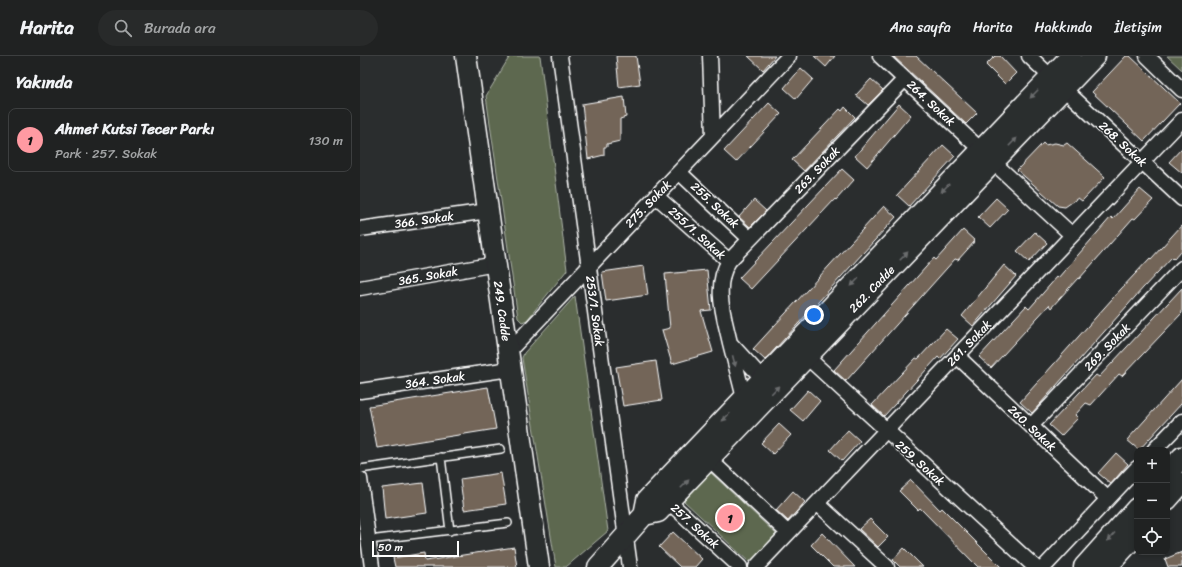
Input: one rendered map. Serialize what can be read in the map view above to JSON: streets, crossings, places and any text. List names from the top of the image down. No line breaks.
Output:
{"streets":{"street":["264. Sokak","268. Sokak","263. Sokak","275. Sokak","255. Sokak","366. Sokak","255/1. Sokak","365. Sokak","262. Cadde","249. Cadde","253/1. Sokak","261. Sokak","269. Sokak","364. Sokak","260. Sokak","259. Sokak","257. Sokak"]},"crossings":[["264. Sokak","263. Sokak"],["264. Sokak","262. Cadde"],["264. Sokak","261. Sokak"],["268. Sokak","262. Cadde"],["268. Sokak","261. Sokak"],["263. Sokak","255. Sokak"],["263. Sokak","255/1. Sokak"],["275. Sokak","255. Sokak"],["275. Sokak","255/1. Sokak"],["275. Sokak","249. Cadde"],["275. Sokak","253/1. Sokak"],["275. Sokak","364. Sokak"],["366. Sokak","249. Cadde"],["255/1. Sokak","262. Cadde"],["365. Sokak","249. Cadde"],["262. Cadde","253/1. Sokak"],["262. Cadde","259. Sokak"],["262. Cadde","257. Sokak"],["249. Cadde","364. Sokak"],["261. Sokak","260. Sokak"],["261. Sokak","259. Sokak"],["269. Sokak","260. Sokak"]],"scale_bar":"50 m","page":{"header":"Harita","search":"Burada ara","nav":["Ana sayfa","Harita","Hakkında","İletişim"],"heading":"Yakında","list":[{"mark":"1","name":"Ahmet Kutsi Tecer Parkı","note":"Park · 257. Sokak","value":"130 m"}],"map_buttons":["+","−"],"pins":"1","scale":"50 m"}}
